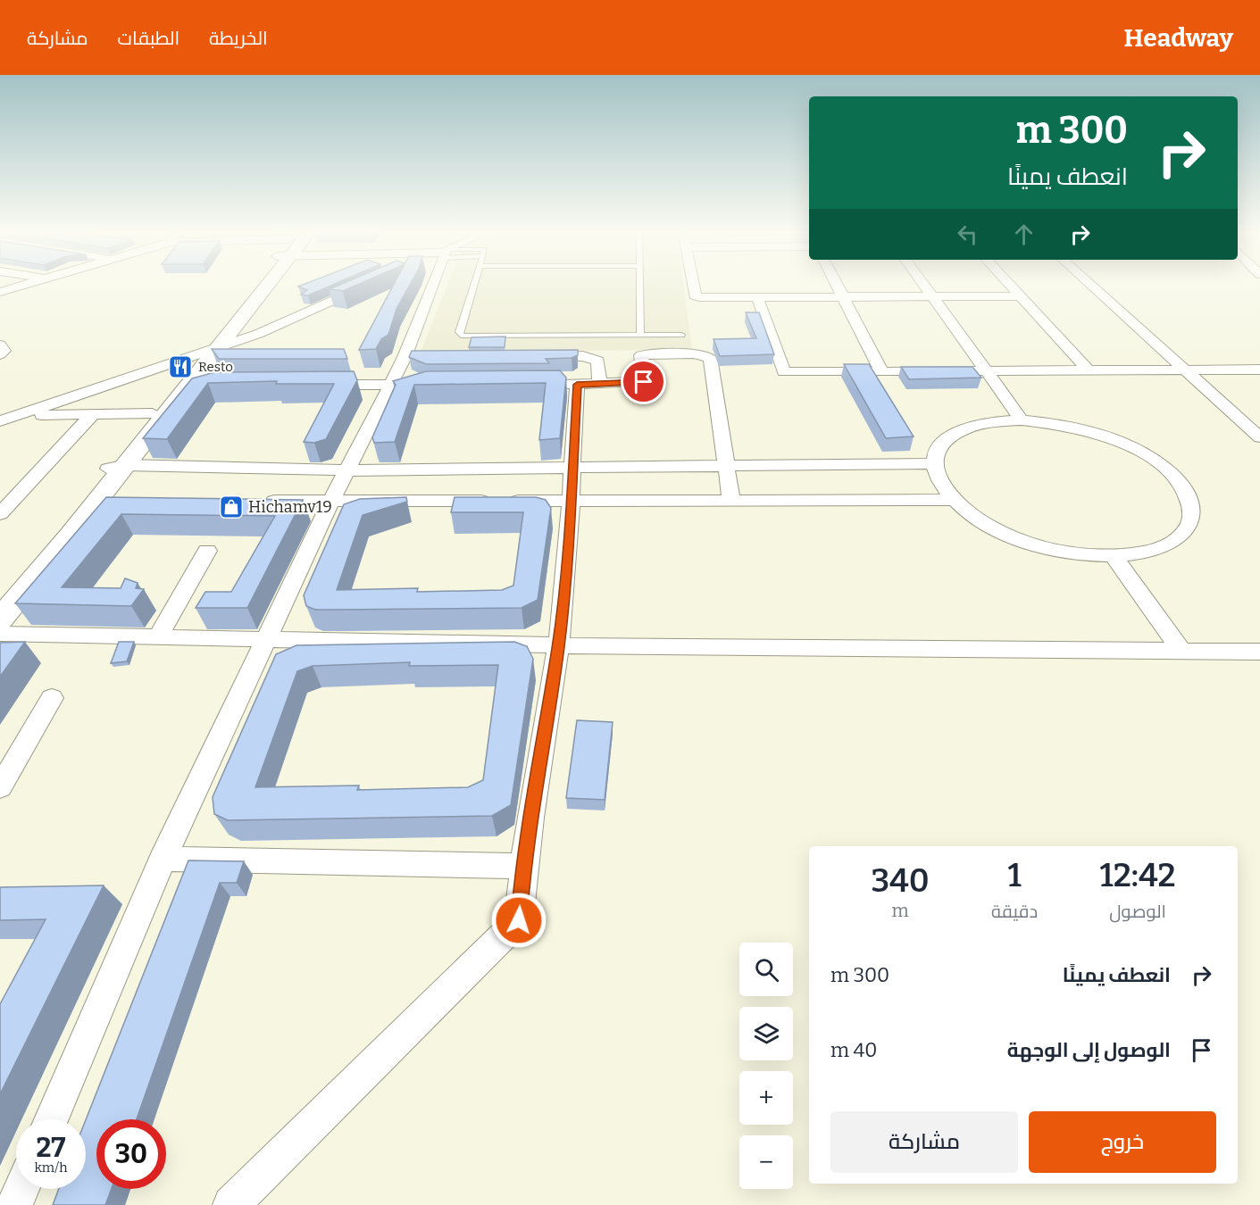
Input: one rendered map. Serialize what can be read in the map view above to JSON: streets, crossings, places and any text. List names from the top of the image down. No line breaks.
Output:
{"places":{"restaurant":["Resto"],"shop":["Hichamv19"]},"page":{"header":"Headway","nav":["الخريطة","الطبقات","مشاركة"],"turn":["300 m","انعطف يمينًا"],"eta":["12:42","الوصول","1","دقيقة","340","m"],"list":[{"name":"انعطف يمينًا","value":"300 m"},{"name":"الوصول إلى الوجهة","value":"40 m"}],"map_buttons":["+","−"],"buttons":["خروج","مشاركة"],"speed":"27 km/h","limit":"30"}}
